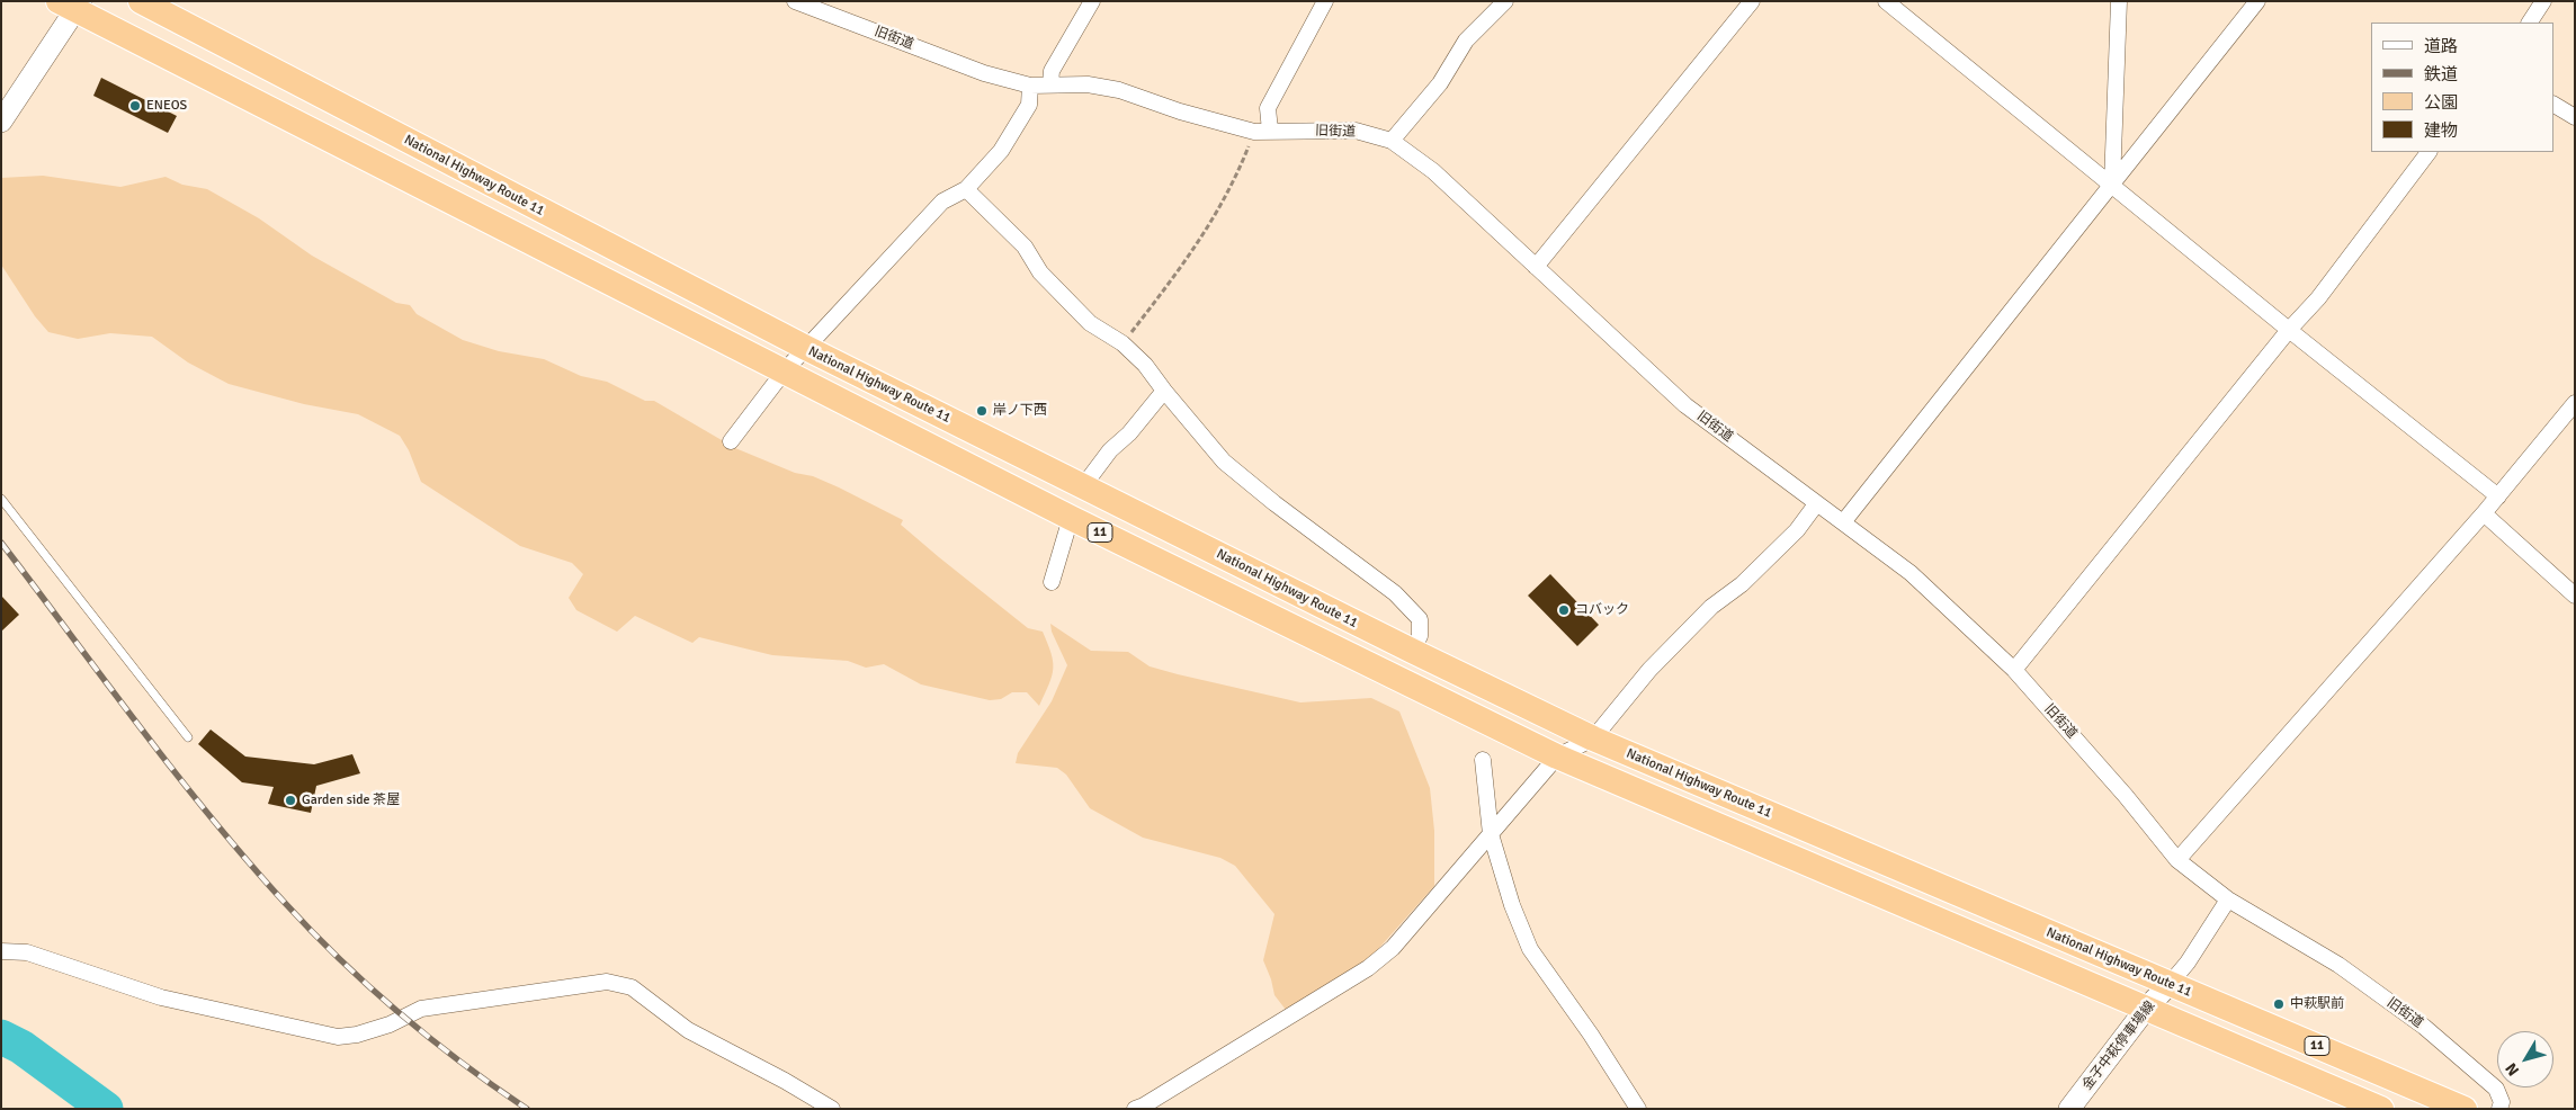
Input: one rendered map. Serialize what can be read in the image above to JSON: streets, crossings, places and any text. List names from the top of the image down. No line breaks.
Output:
{"streets":{"highway":["National Highway Route 11","11"],"main road":["金子中萩停車場線"],"street":["旧街道"]},"crossings":[["National Highway Route 11","金子中萩停車場線"]],"places":["ENEOS","岸ノ下西","コバック","Garden side 茶屋","中萩駅前"],"legend":["道路","鉄道","公園","建物"],"north":"bottom left"}
